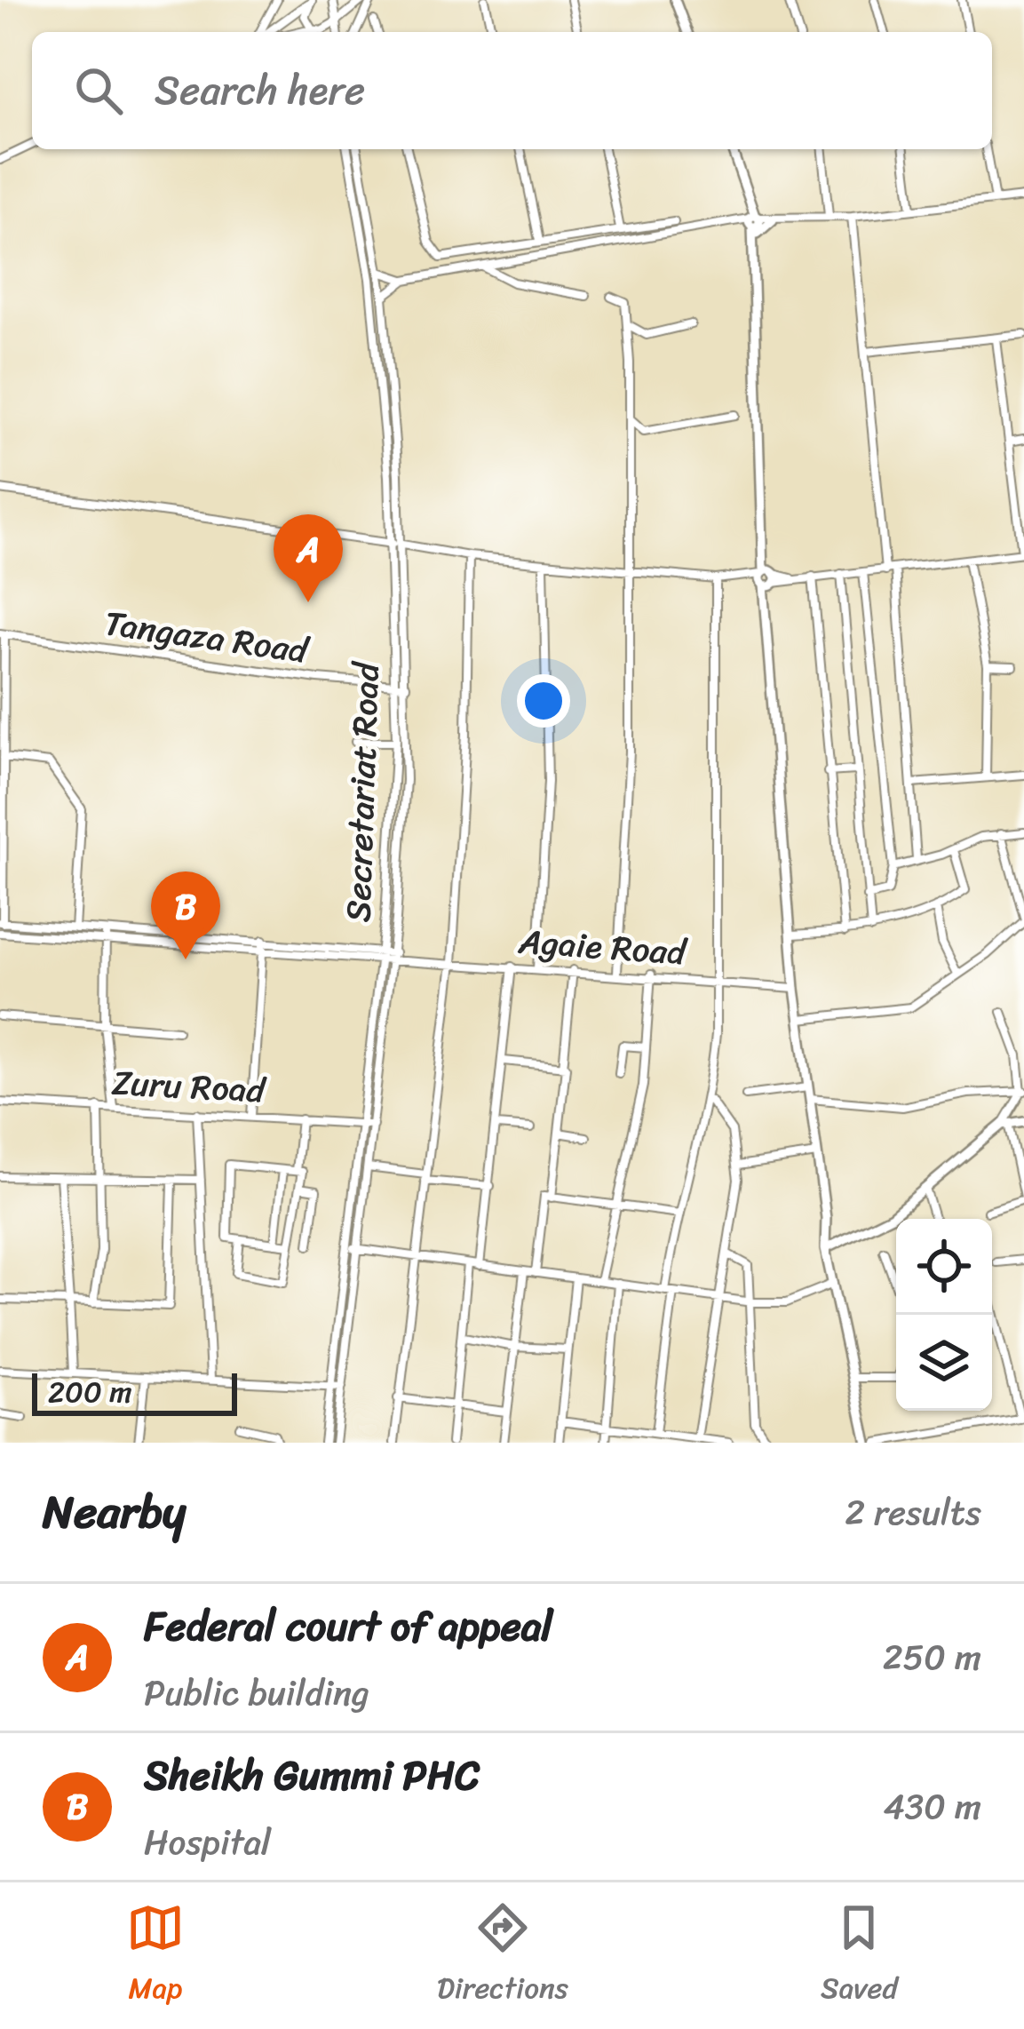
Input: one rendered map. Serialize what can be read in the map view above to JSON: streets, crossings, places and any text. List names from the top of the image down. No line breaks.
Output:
{"streets":{"street":["Tangaza Road","Secretariat Road","Agaie Road","Zuru Road"]},"crossings":[["Tangaza Road","Secretariat Road"],["Secretariat Road","Zuru Road"]],"scale_bar":"200 m","page":{"search":"Search here","pins":["A","B"],"scale":"200 m","heading":["Nearby","2 results"],"list":[{"mark":"A","name":"Federal court of appeal","note":"Public building","value":"250 m"},{"mark":"B","name":"Sheikh Gummi PHC","note":"Hospital","value":"430 m"}],"nav":["Map","Directions","Saved"]}}
